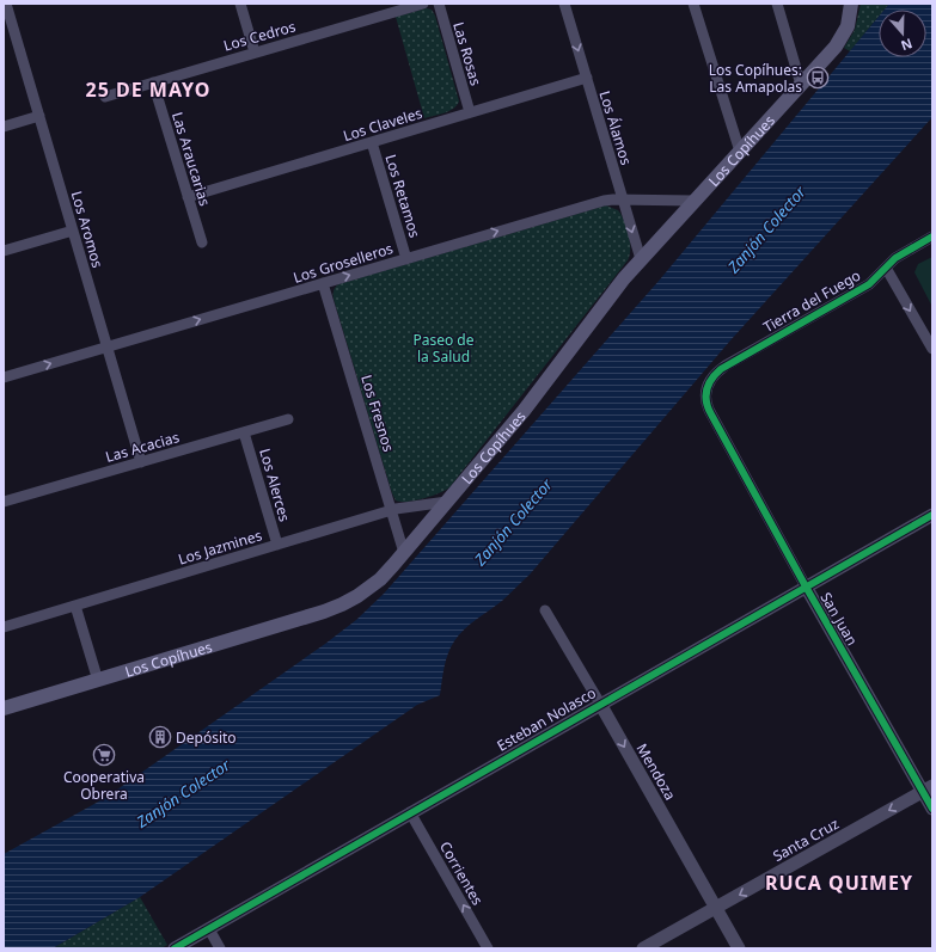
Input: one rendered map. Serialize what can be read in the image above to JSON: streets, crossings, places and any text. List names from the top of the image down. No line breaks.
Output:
{"streets":{"main road":["Los Copíhues"],"street":["Los Cedros","Las Rosas","Los Claveles","Los Álamos","Las Araucarias","Los Retamos","Los Aromos","Los Groselleros","Tierra del Fuego","Los Fresnos","Las Acacias","Los Alerces","Los Jazmines","San Juan","Esteban Nolasco","Mendoza","Santa Cruz","Corrientes"]},"crossings":[["Los Cedros","Las Araucarias"],["Las Rosas","Los Claveles"],["Los Claveles","Los Álamos"],["Los Claveles","Las Araucarias"],["Los Claveles","Los Retamos"],["Los Álamos","Los Copíhues"],["Los Álamos","Los Groselleros"],["Los Copíhues","Los Groselleros"],["Los Copíhues","Los Fresnos"],["Los Copíhues","Los Jazmines"],["Los Retamos","Los Groselleros"],["Los Aromos","Los Groselleros"],["Los Aromos","Las Acacias"],["Los Groselleros","Los Fresnos"],["Tierra del Fuego","San Juan"],["Los Fresnos","Los Jazmines"],["Las Acacias","Los Alerces"],["Los Alerces","Los Jazmines"],["San Juan","Esteban Nolasco"],["San Juan","Santa Cruz"],["Esteban Nolasco","Mendoza"],["Esteban Nolasco","Corrientes"],["Mendoza","Santa Cruz"]],"one_way":["Los Álamos","Los Groselleros","Mendoza","Santa Cruz","Corrientes"],"districts":["25 DE MAYO","RUCA QUIMEY"],"water":["Zanjón Colector"],"parks":["Paseo de la Salud"],"places":{"bus stop":["Los Copíhues: Las Amapolas"],"building":["Depósito"],"supermarket":["Cooperativa Obrera"]},"north":"bottom"}
